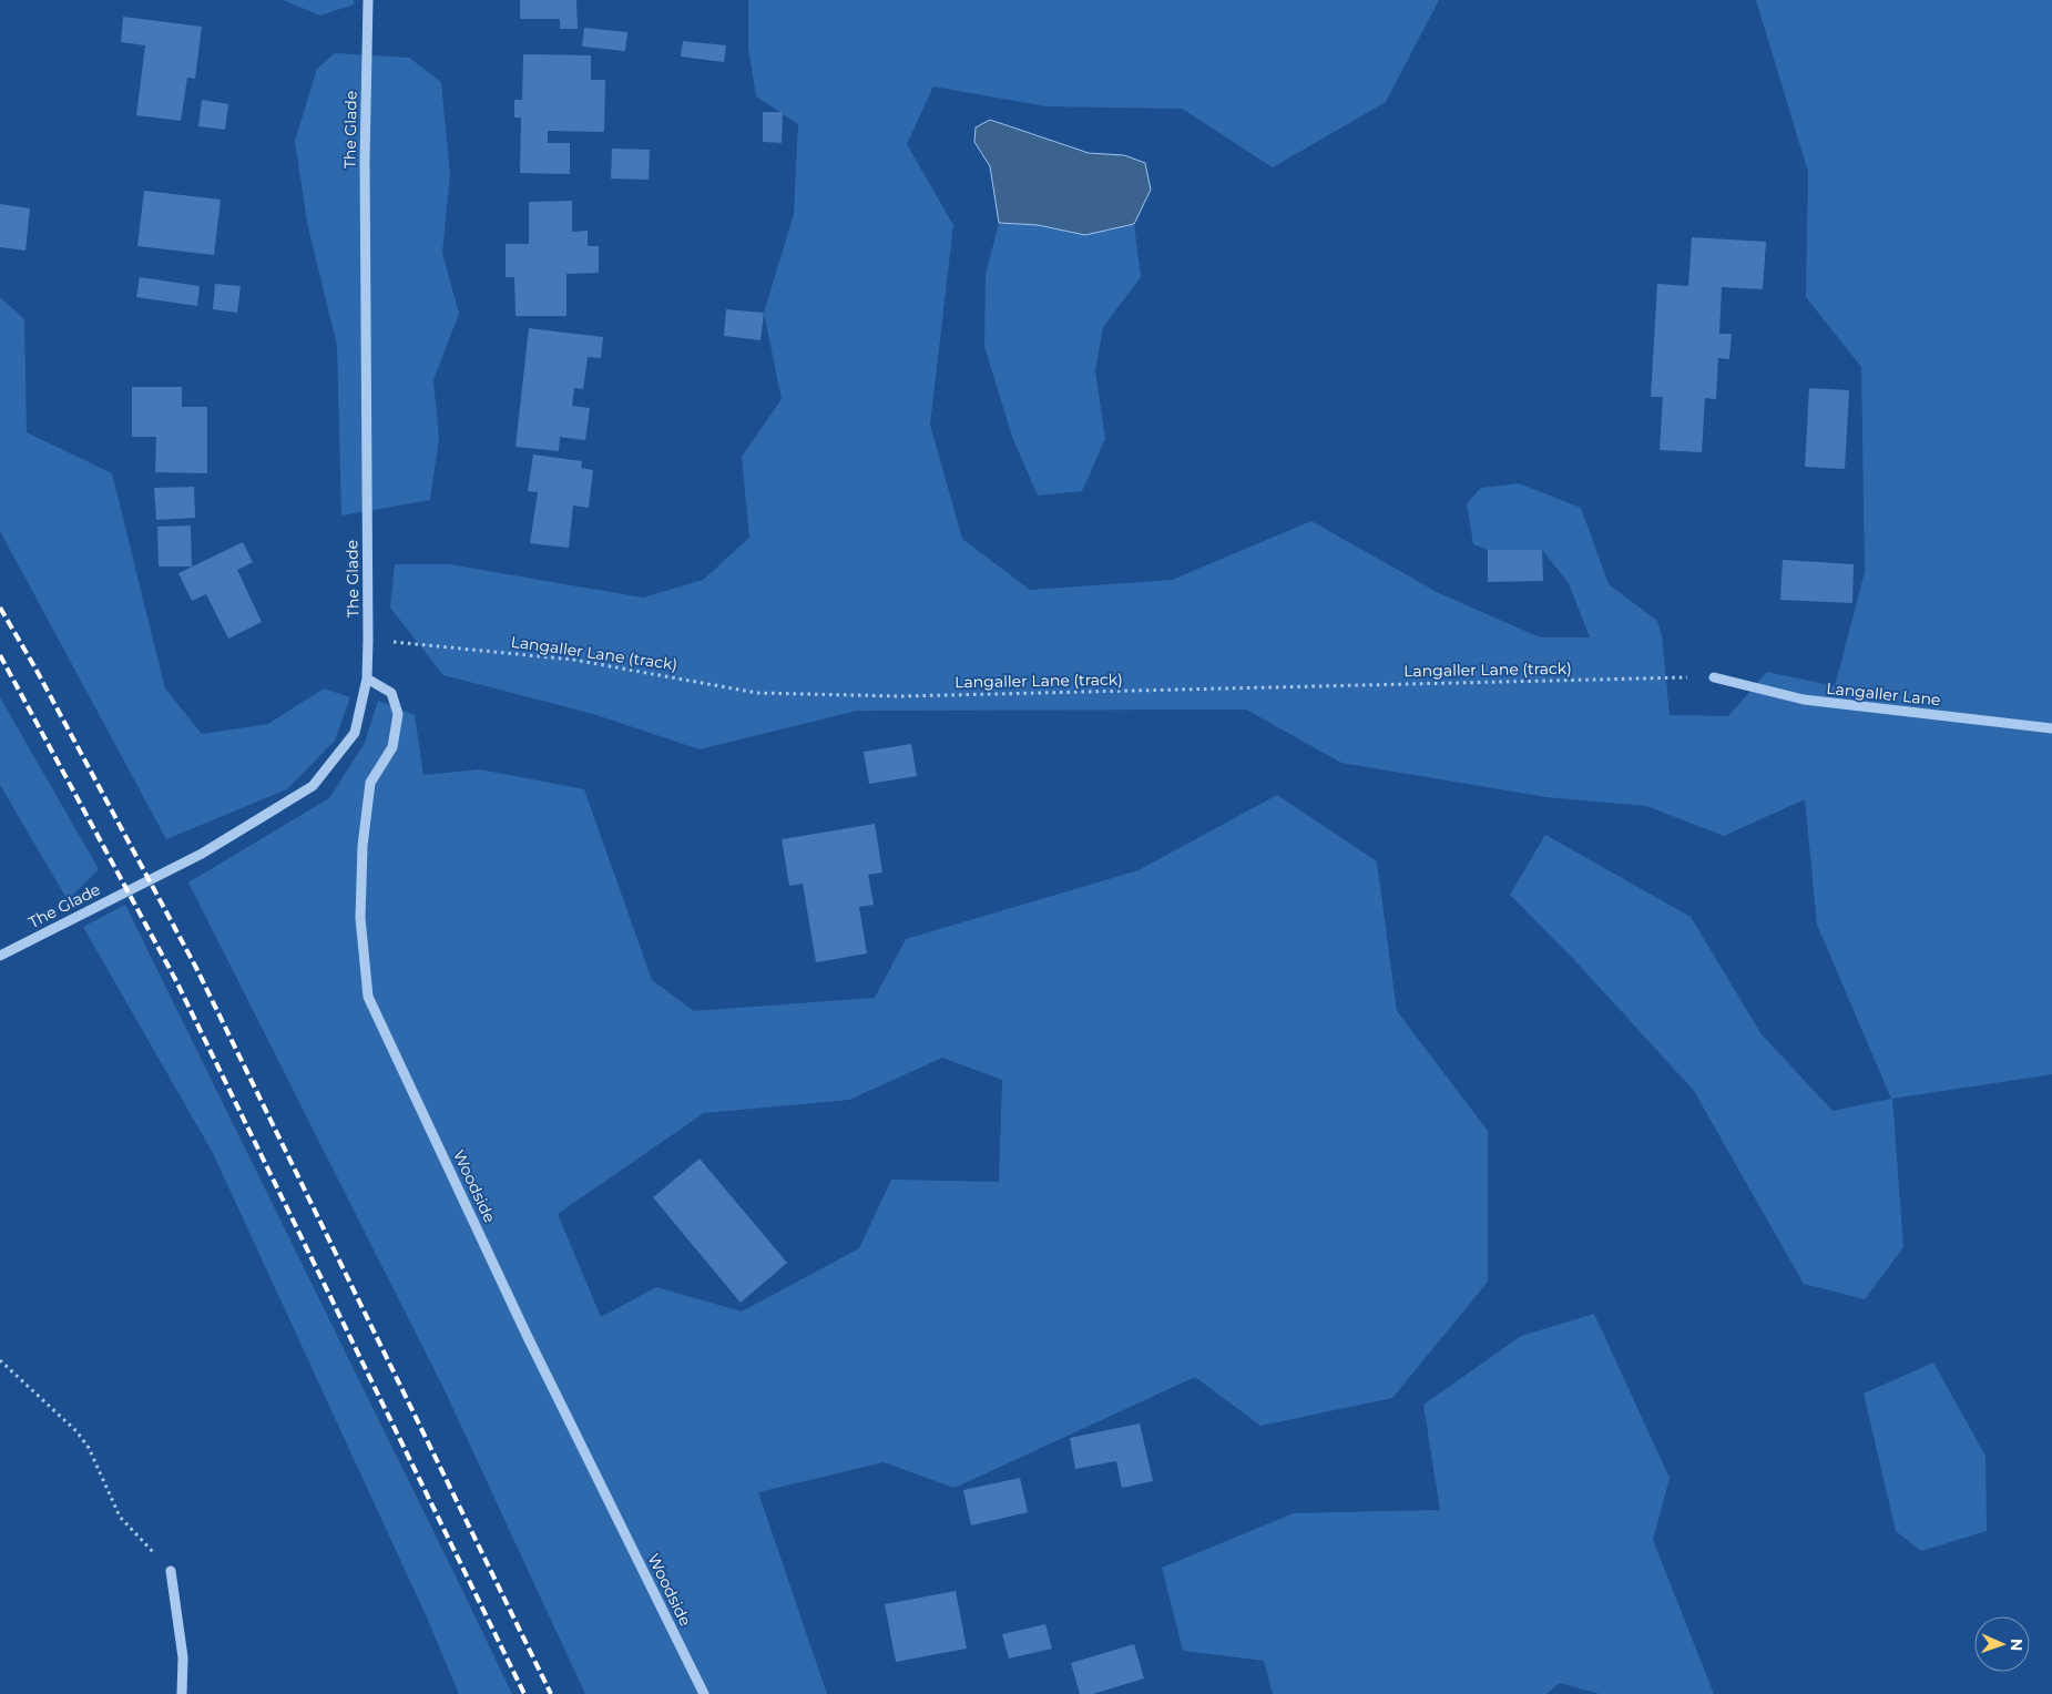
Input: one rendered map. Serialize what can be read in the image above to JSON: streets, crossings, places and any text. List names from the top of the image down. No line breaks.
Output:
{"streets":{"street":["The Glade","Langaller Lane","Woodside"],"path":["Langaller Lane (track)"]},"crossings":[["The Glade","Langaller Lane (track)"],["The Glade","Woodside"],["Langaller Lane (track)","Langaller Lane"]],"north":"right"}
